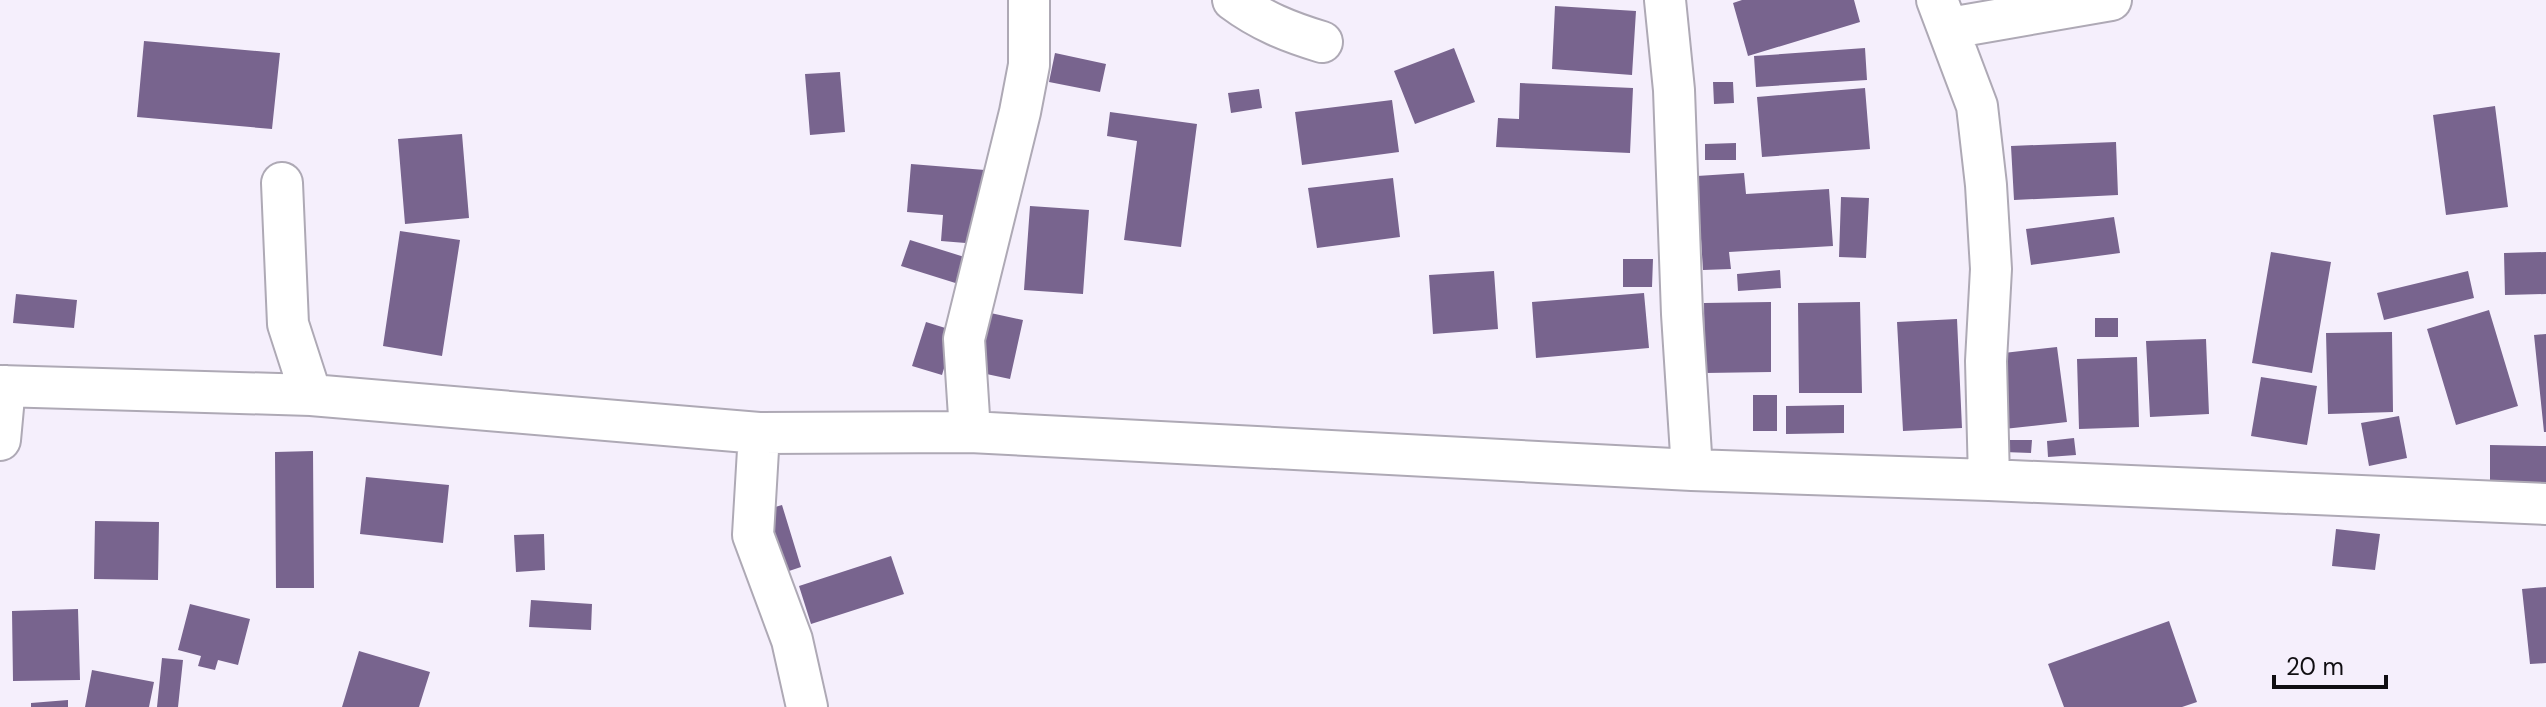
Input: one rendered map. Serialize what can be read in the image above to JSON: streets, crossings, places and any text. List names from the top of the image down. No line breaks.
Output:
{"scale_bar":"20 m"}
